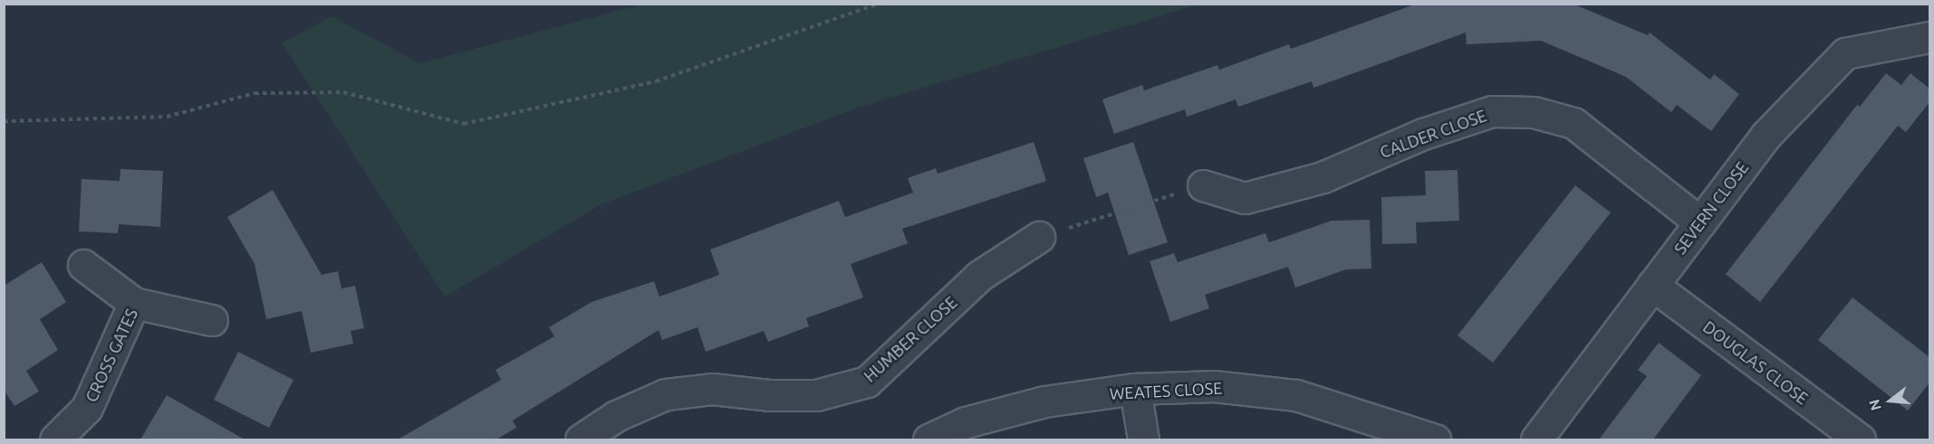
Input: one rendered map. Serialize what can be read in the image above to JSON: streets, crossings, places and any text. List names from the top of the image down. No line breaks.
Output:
{"streets":{"street":["CALDER CLOSE","SEVERN CLOSE","HUMBER CLOSE","CROSS GATES","DOUGLAS CLOSE","WEATES CLOSE"]},"crossings":[["CALDER CLOSE","SEVERN CLOSE"],["SEVERN CLOSE","DOUGLAS CLOSE"]],"north":"left"}
